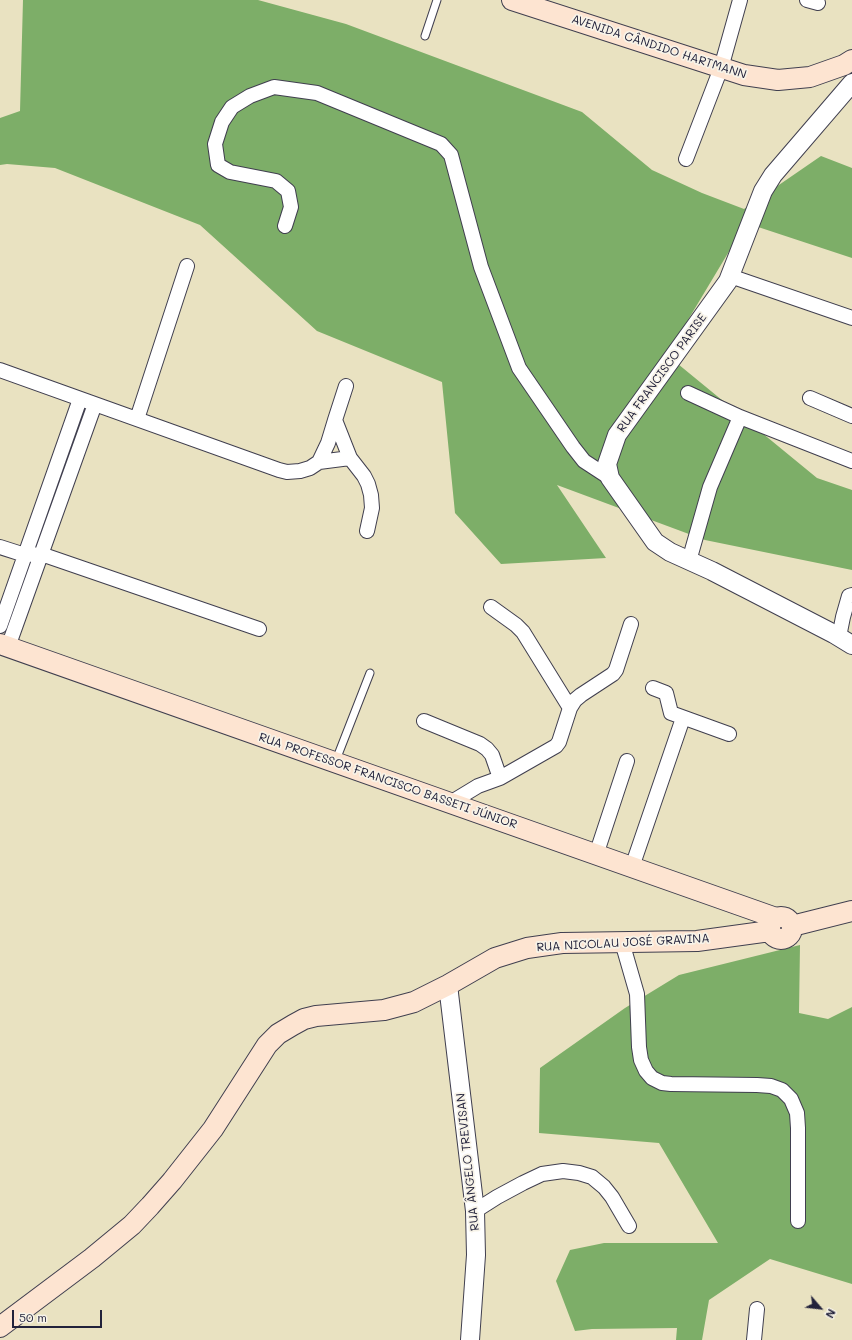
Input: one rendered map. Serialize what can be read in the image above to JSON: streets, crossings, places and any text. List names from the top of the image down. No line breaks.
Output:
{"streets":{"main road":["AVENIDA CÂNDIDO HARTMANN","RUA PROFESSOR FRANCISCO BASSETI JÚNIOR","RUA NICOLAU JOSÉ GRAVINA"],"street":["RUA FRANCISCO PARISE","RUA ÂNGELO TREVISAN"]},"crossings":[["AVENIDA CÂNDIDO HARTMANN","RUA FRANCISCO PARISE"],["RUA PROFESSOR FRANCISCO BASSETI JÚNIOR","RUA NICOLAU JOSÉ GRAVINA"],["RUA NICOLAU JOSÉ GRAVINA","RUA ÂNGELO TREVISAN"]],"scale_bar":"50 m","north":"bottom right"}
